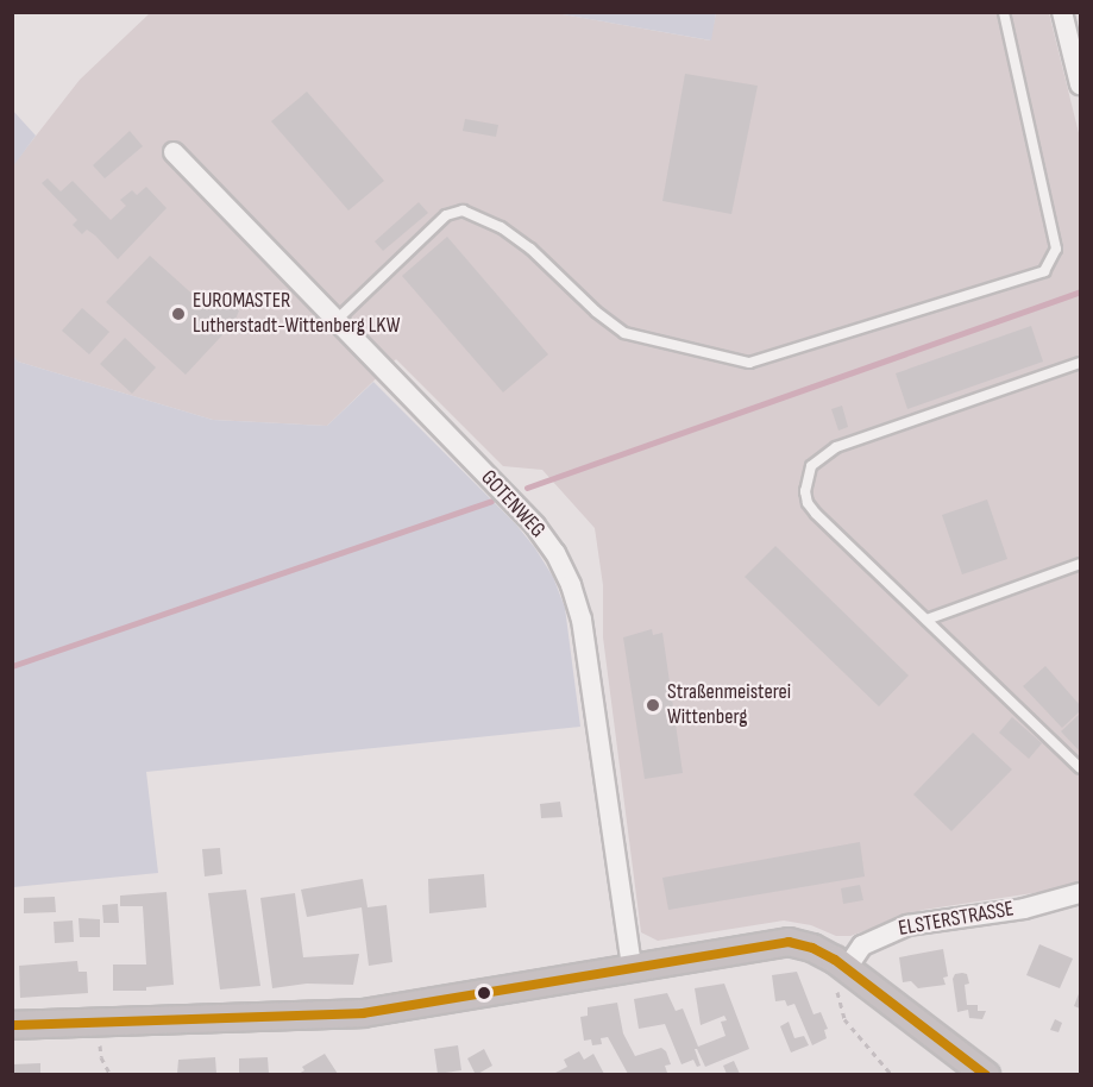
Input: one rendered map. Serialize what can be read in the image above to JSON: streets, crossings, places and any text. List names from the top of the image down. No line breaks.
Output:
{"streets":{"street":["GOTENWEG","ELSTERSTRASSE"]},"places":["EUROMASTER Lutherstadt-Wittenberg LKW","Straßenmeisterei Wittenberg"]}
